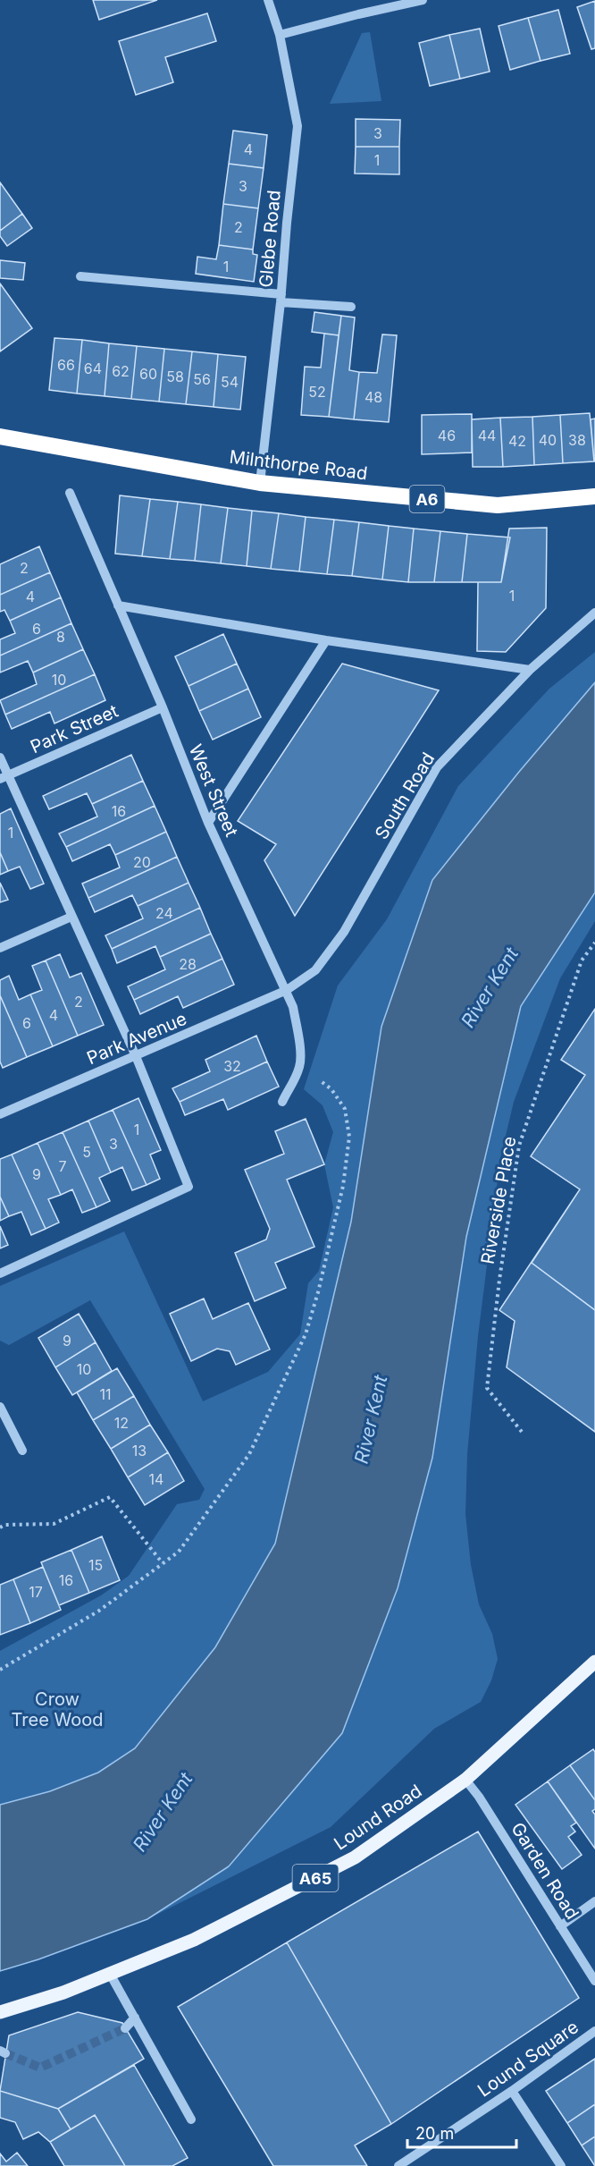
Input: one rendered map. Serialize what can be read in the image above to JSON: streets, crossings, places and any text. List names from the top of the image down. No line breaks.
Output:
{"streets":{"highway":["Milnthorpe Road","A6"],"main road":["Lound Road","A65"],"street":["Glebe Road","Park Street","West Street","South Road","Park Avenue","Garden Road","Lound Square"],"path":["Riverside Place"]},"crossings":[["Glebe Road","Milnthorpe Road"],["Park Street","West Street"],["West Street","South Road"],["West Street","Park Avenue"],["South Road","Park Avenue"],["Lound Road","Garden Road"]],"water":["River Kent"],"parks":["Crow Tree Wood"],"house_numbers":["3","4","1","3","2","1","66","64","62","60","58","56","54","52","48","46","44","40","38","42","2","1","4","6","8","10","16","1","20","24","28","2","4","6","32","1","3","5","7","9","9","10","11","12","13","14","15","16","17"],"scale_bar":"20 m"}
